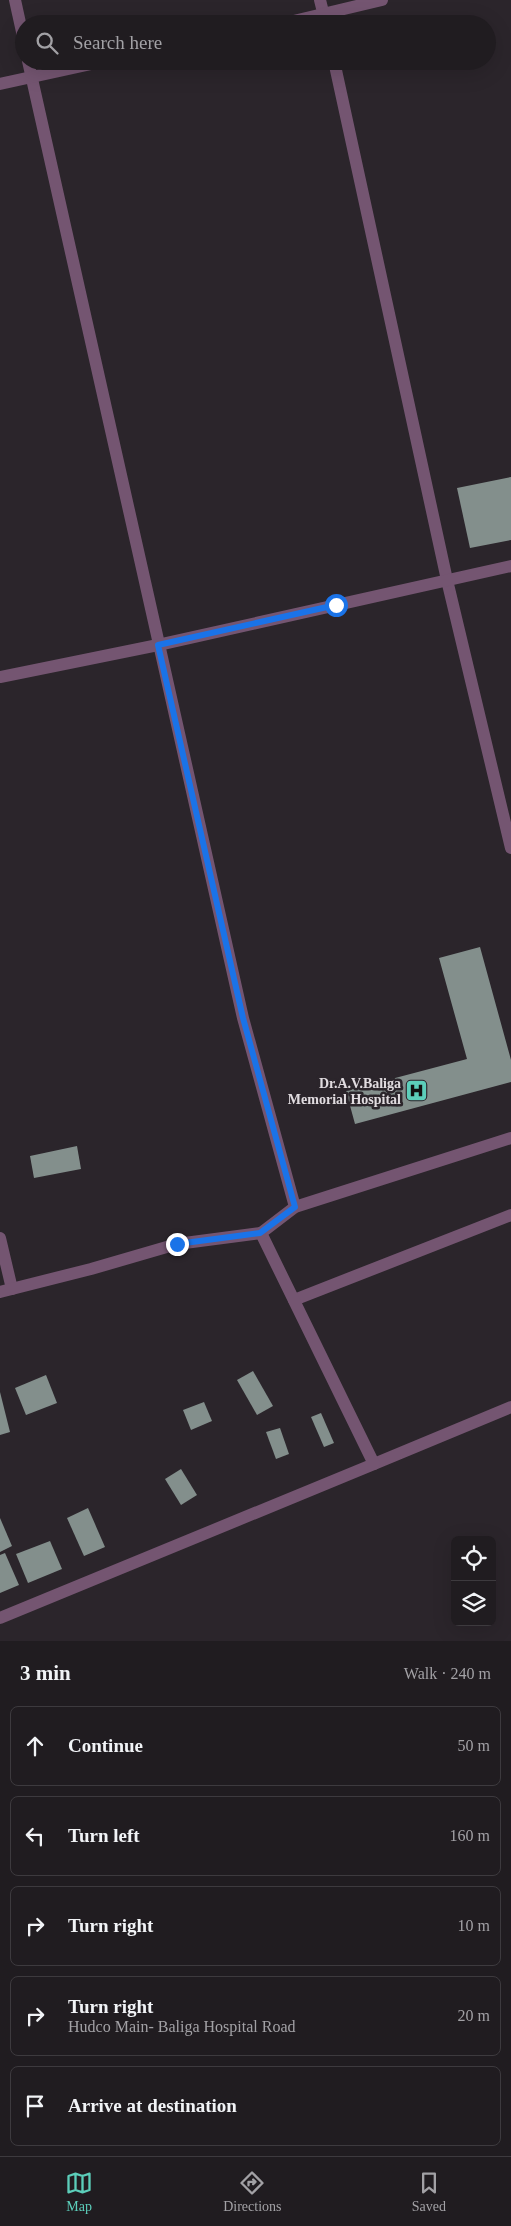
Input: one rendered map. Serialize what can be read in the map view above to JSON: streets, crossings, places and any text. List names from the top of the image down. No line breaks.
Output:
{"places":{"hospital":["Dr.A.V.Baliga Memorial Hospital"]},"page":{"search":"Search here","heading":["3 min","Walk · 240 m"],"list":[["Continue","50 m"],["Turn left","160 m"],["Turn right","10 m"],["Turn right","Hudco Main- Baliga Hospital Road","20 m"],"Arrive at destination"],"nav":["Map","Directions","Saved"]}}
